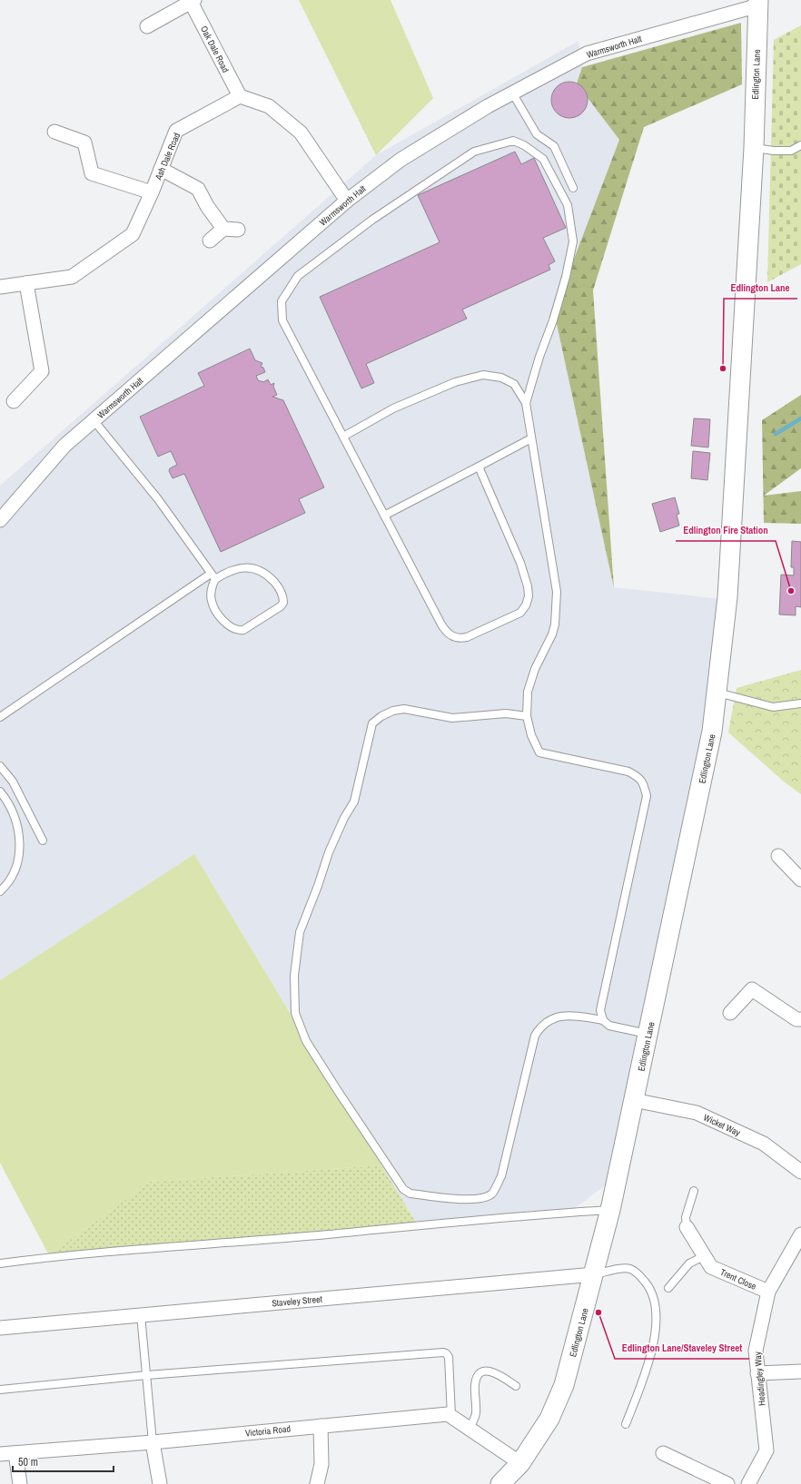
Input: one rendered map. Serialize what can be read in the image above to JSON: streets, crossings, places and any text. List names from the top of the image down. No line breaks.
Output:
{"streets":{"main road":["Edlington Lane"],"street":["Warmsworth Halt","Oak Dale Road","Ash Dale Road","Wicket Way","Trent Close","Staveley Street","Headingley Way","Victoria Road"]},"crossings":[["Warmsworth Halt","Edlington Lane"],["Oak Dale Road","Ash Dale Road"],["Edlington Lane","Wicket Way"],["Edlington Lane","Staveley Street"],["Trent Close","Headingley Way"]],"places":["Edlington Lane","Edlington Fire Station","Edlington Lane/Staveley Street"],"scale_bar":"50 m"}
